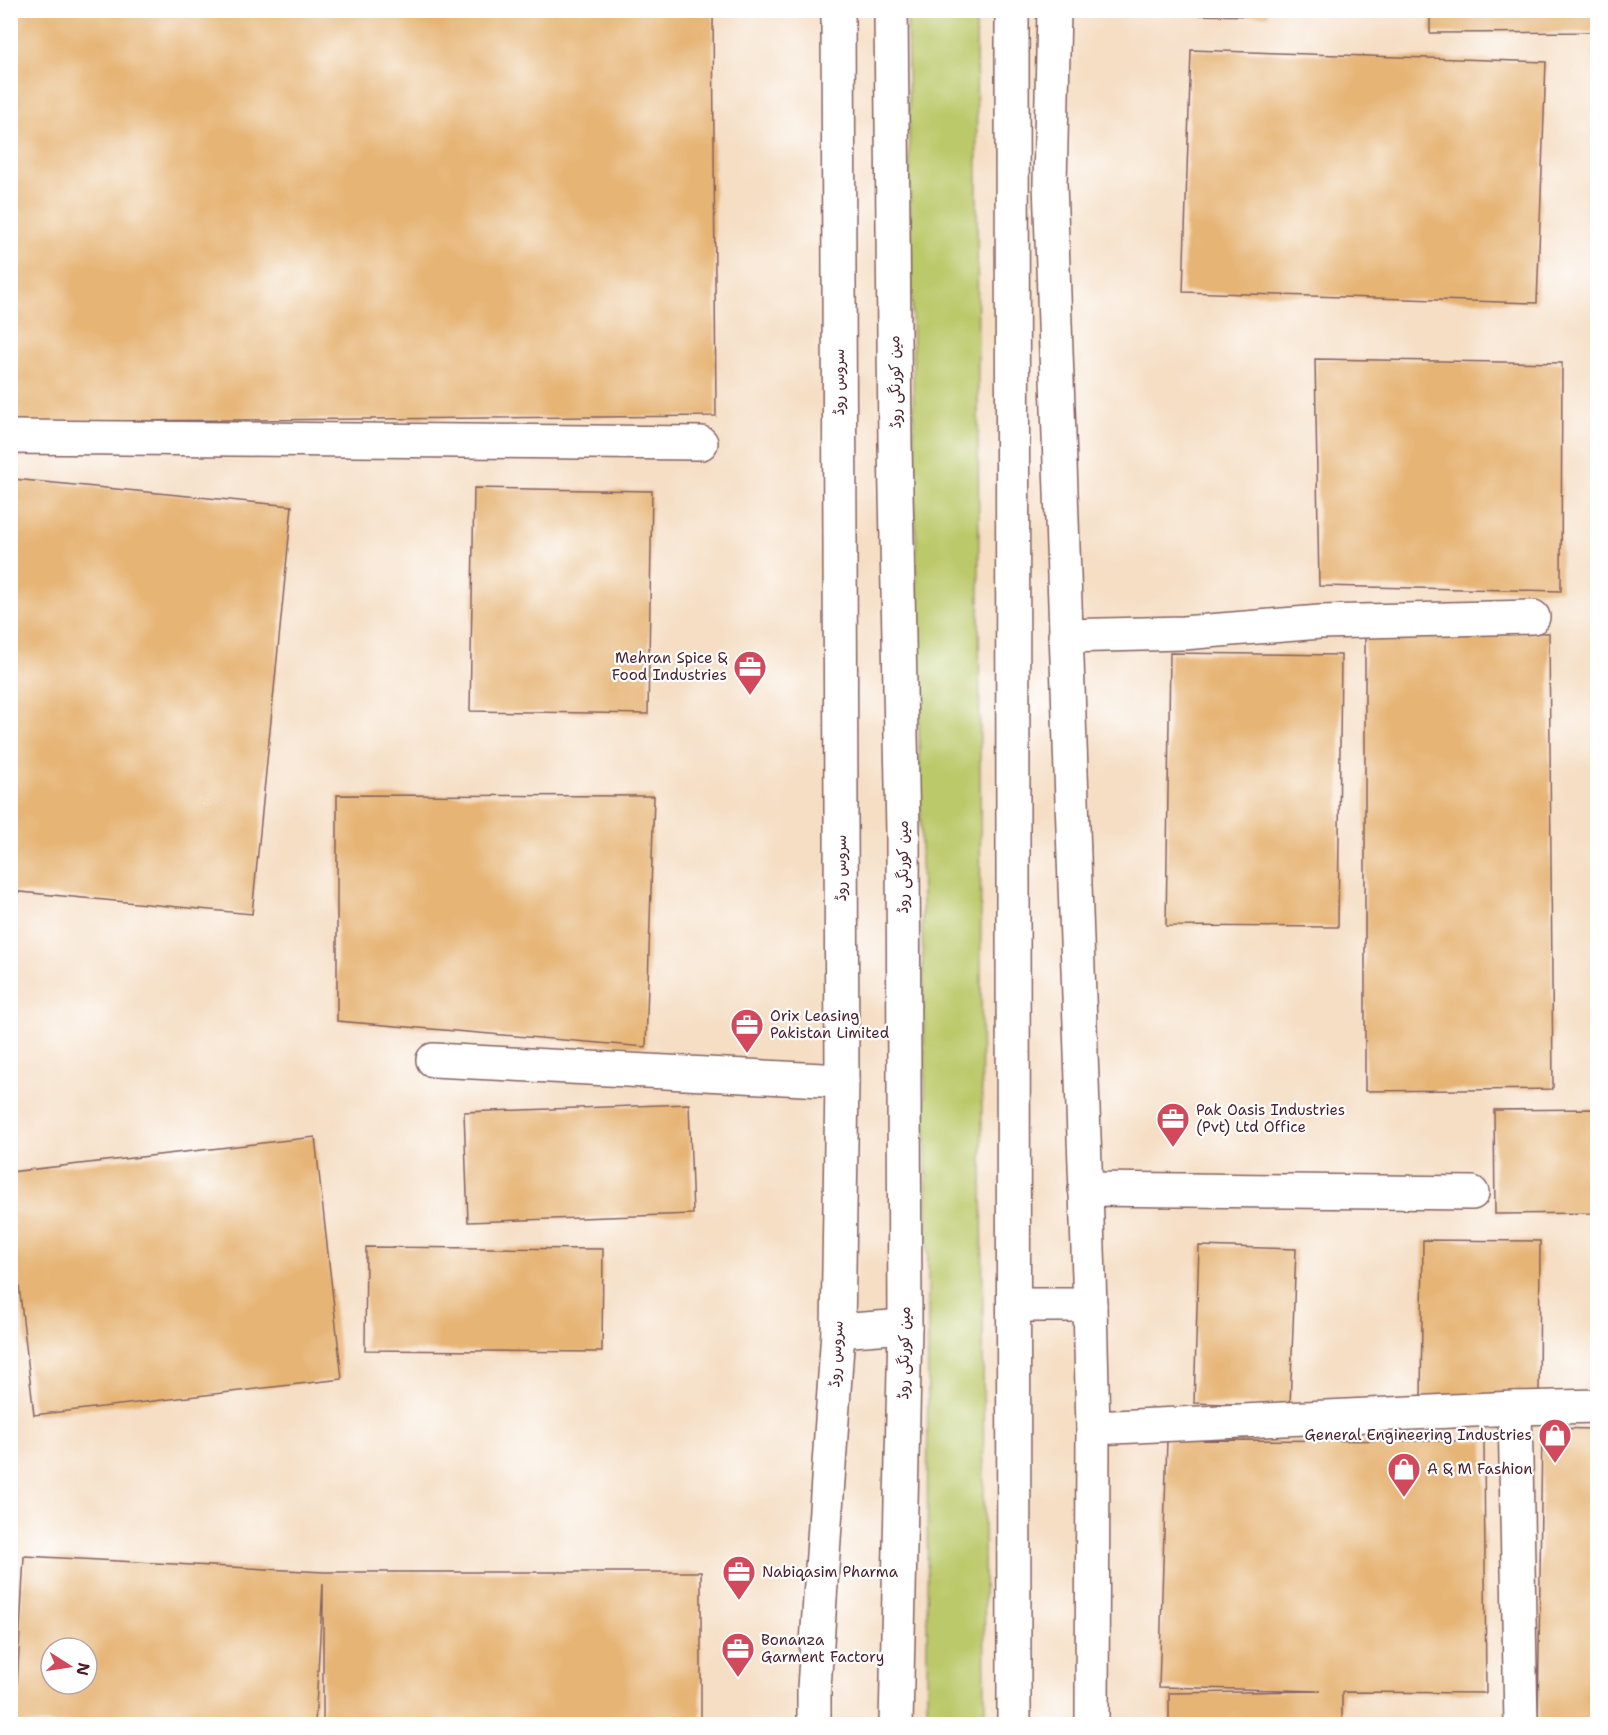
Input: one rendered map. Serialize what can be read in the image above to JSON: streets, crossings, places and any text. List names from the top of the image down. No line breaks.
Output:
{"streets":{"main road":["سروس روڈ","مین کورنگی روڈ"]},"places":{"office":["Mehran Spice & Food Industries","Orix Leasing Pakistan Limited","Pak Oasis Industries (Pvt) Ltd Office","Nabiqasim Pharma","Bonanza Garment Factory"],"shop":["General Engineering Industries","A & M Fashion"]},"north":"right"}
